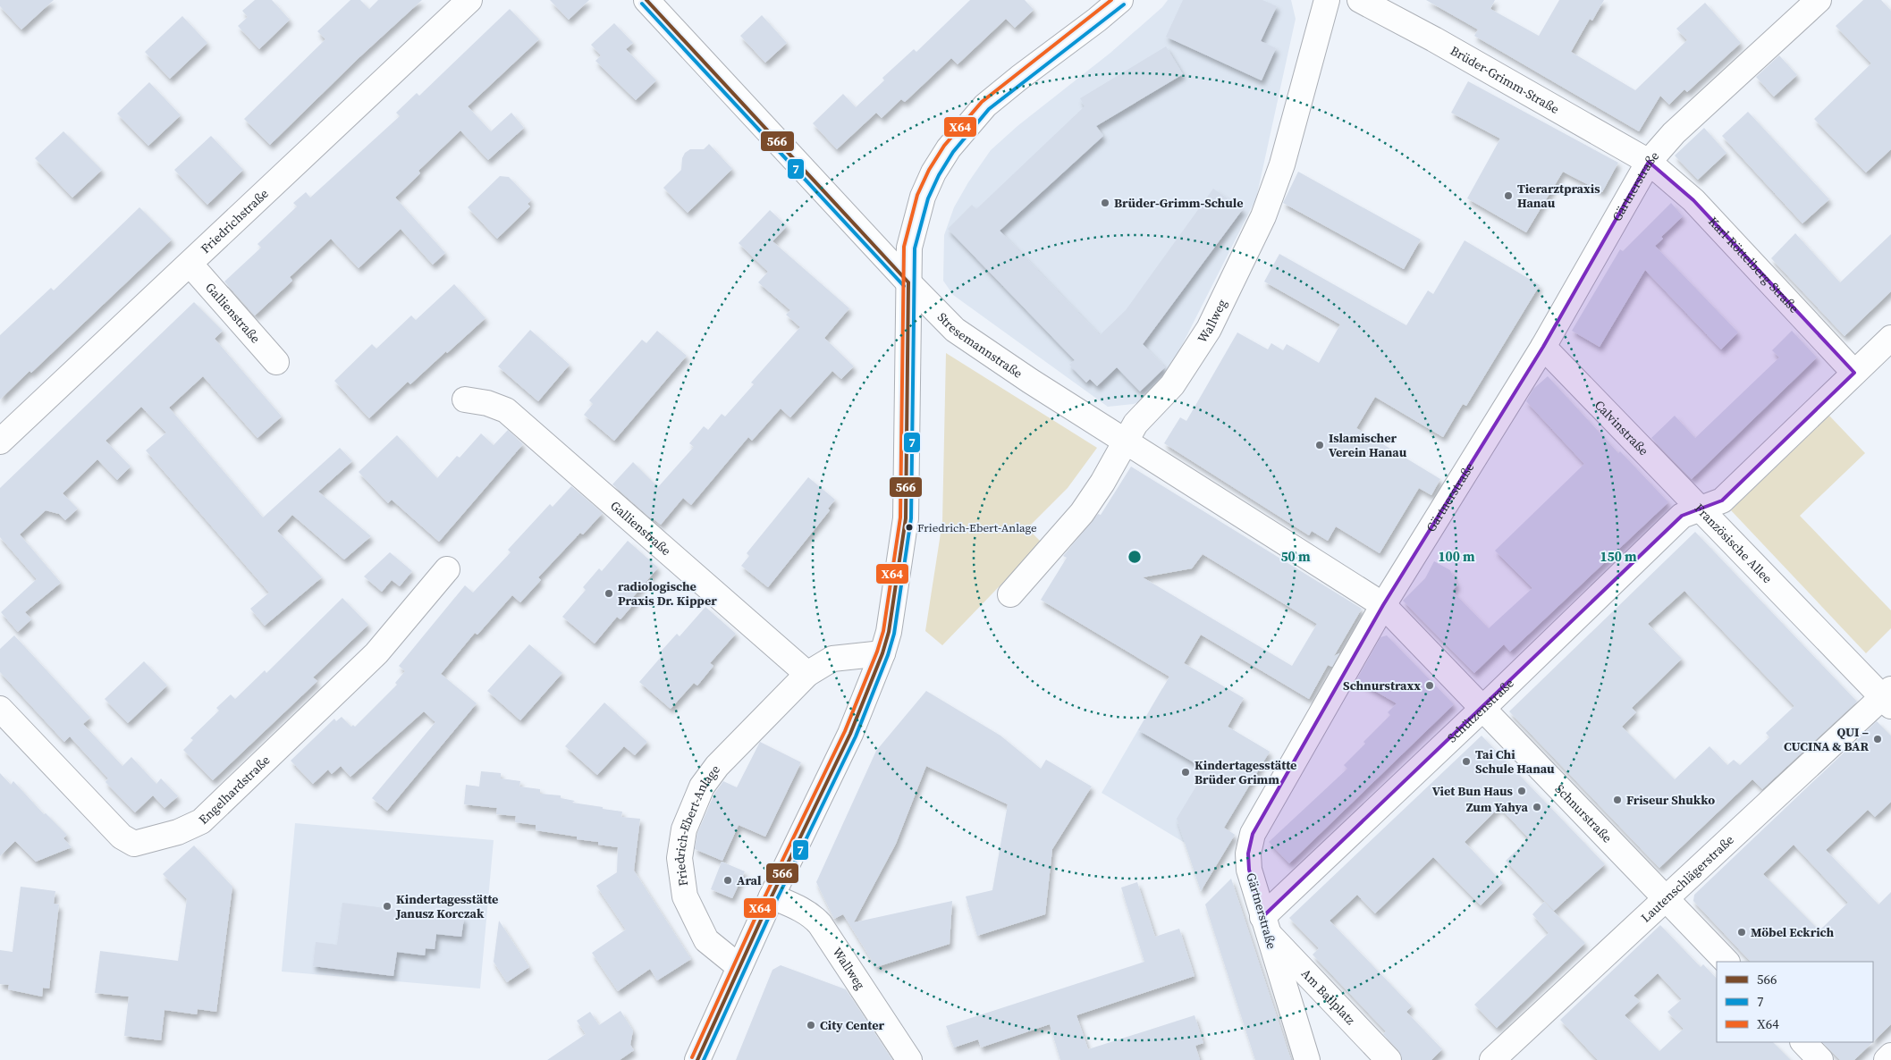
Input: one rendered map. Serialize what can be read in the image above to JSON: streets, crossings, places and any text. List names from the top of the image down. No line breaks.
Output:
{"streets":{"street":["Brüder-Grimm-Straße","Gärtnerstraße","Friedrichstraße","Karl-Röttelberg-Straße","Gallienstraße","Wallweg","Stresemannstraße","Calvinstraße","Französische Allee","Schützenstraße","Engelhardstraße","Schnurstraße","Friedrich-Ebert-Anlage","Lautenschlägerstraße","Am Ballplatz"]},"crossings":[["Brüder-Grimm-Straße","Gärtnerstraße"],["Brüder-Grimm-Straße","Karl-Röttelberg-Straße"],["Gärtnerstraße","Karl-Röttelberg-Straße"],["Gärtnerstraße","Stresemannstraße"],["Gärtnerstraße","Calvinstraße"],["Gärtnerstraße","Schützenstraße"],["Gärtnerstraße","Schnurstraße"],["Gärtnerstraße","Am Ballplatz"],["Friedrichstraße","Gallienstraße"],["Karl-Röttelberg-Straße","Französische Allee"],["Gallienstraße","Friedrich-Ebert-Anlage"],["Wallweg","Stresemannstraße"],["Stresemannstraße","Schnurstraße"],["Calvinstraße","Französische Allee"],["Calvinstraße","Schützenstraße"],["Französische Allee","Schützenstraße"],["Französische Allee","Lautenschlägerstraße"],["Schützenstraße","Schnurstraße"],["Schützenstraße","Am Ballplatz"],["Schnurstraße","Lautenschlägerstraße"]],"places":["Tierarztpraxis Hanau","Brüder-Grimm-Schule","Islamischer Verein Hanau","Friedrich-Ebert-Anlage","radiologische Praxis Dr. Kipper","Schnurstraxx","QUI – CUCINA & BAR","Tai Chi Schule Hanau","Kindertagesstätte Brüder Grimm","Viet Bun Haus","Friseur Shukko","Zum Yahya","Aral","Kindertagesstätte Janusz Korczak","Möbel Eckrich","City Center"],"lines":["transit line 566","transit line X64","transit line 7"],"legend":["566","7","X64"],"rings":["50 m","100 m","150 m"]}
